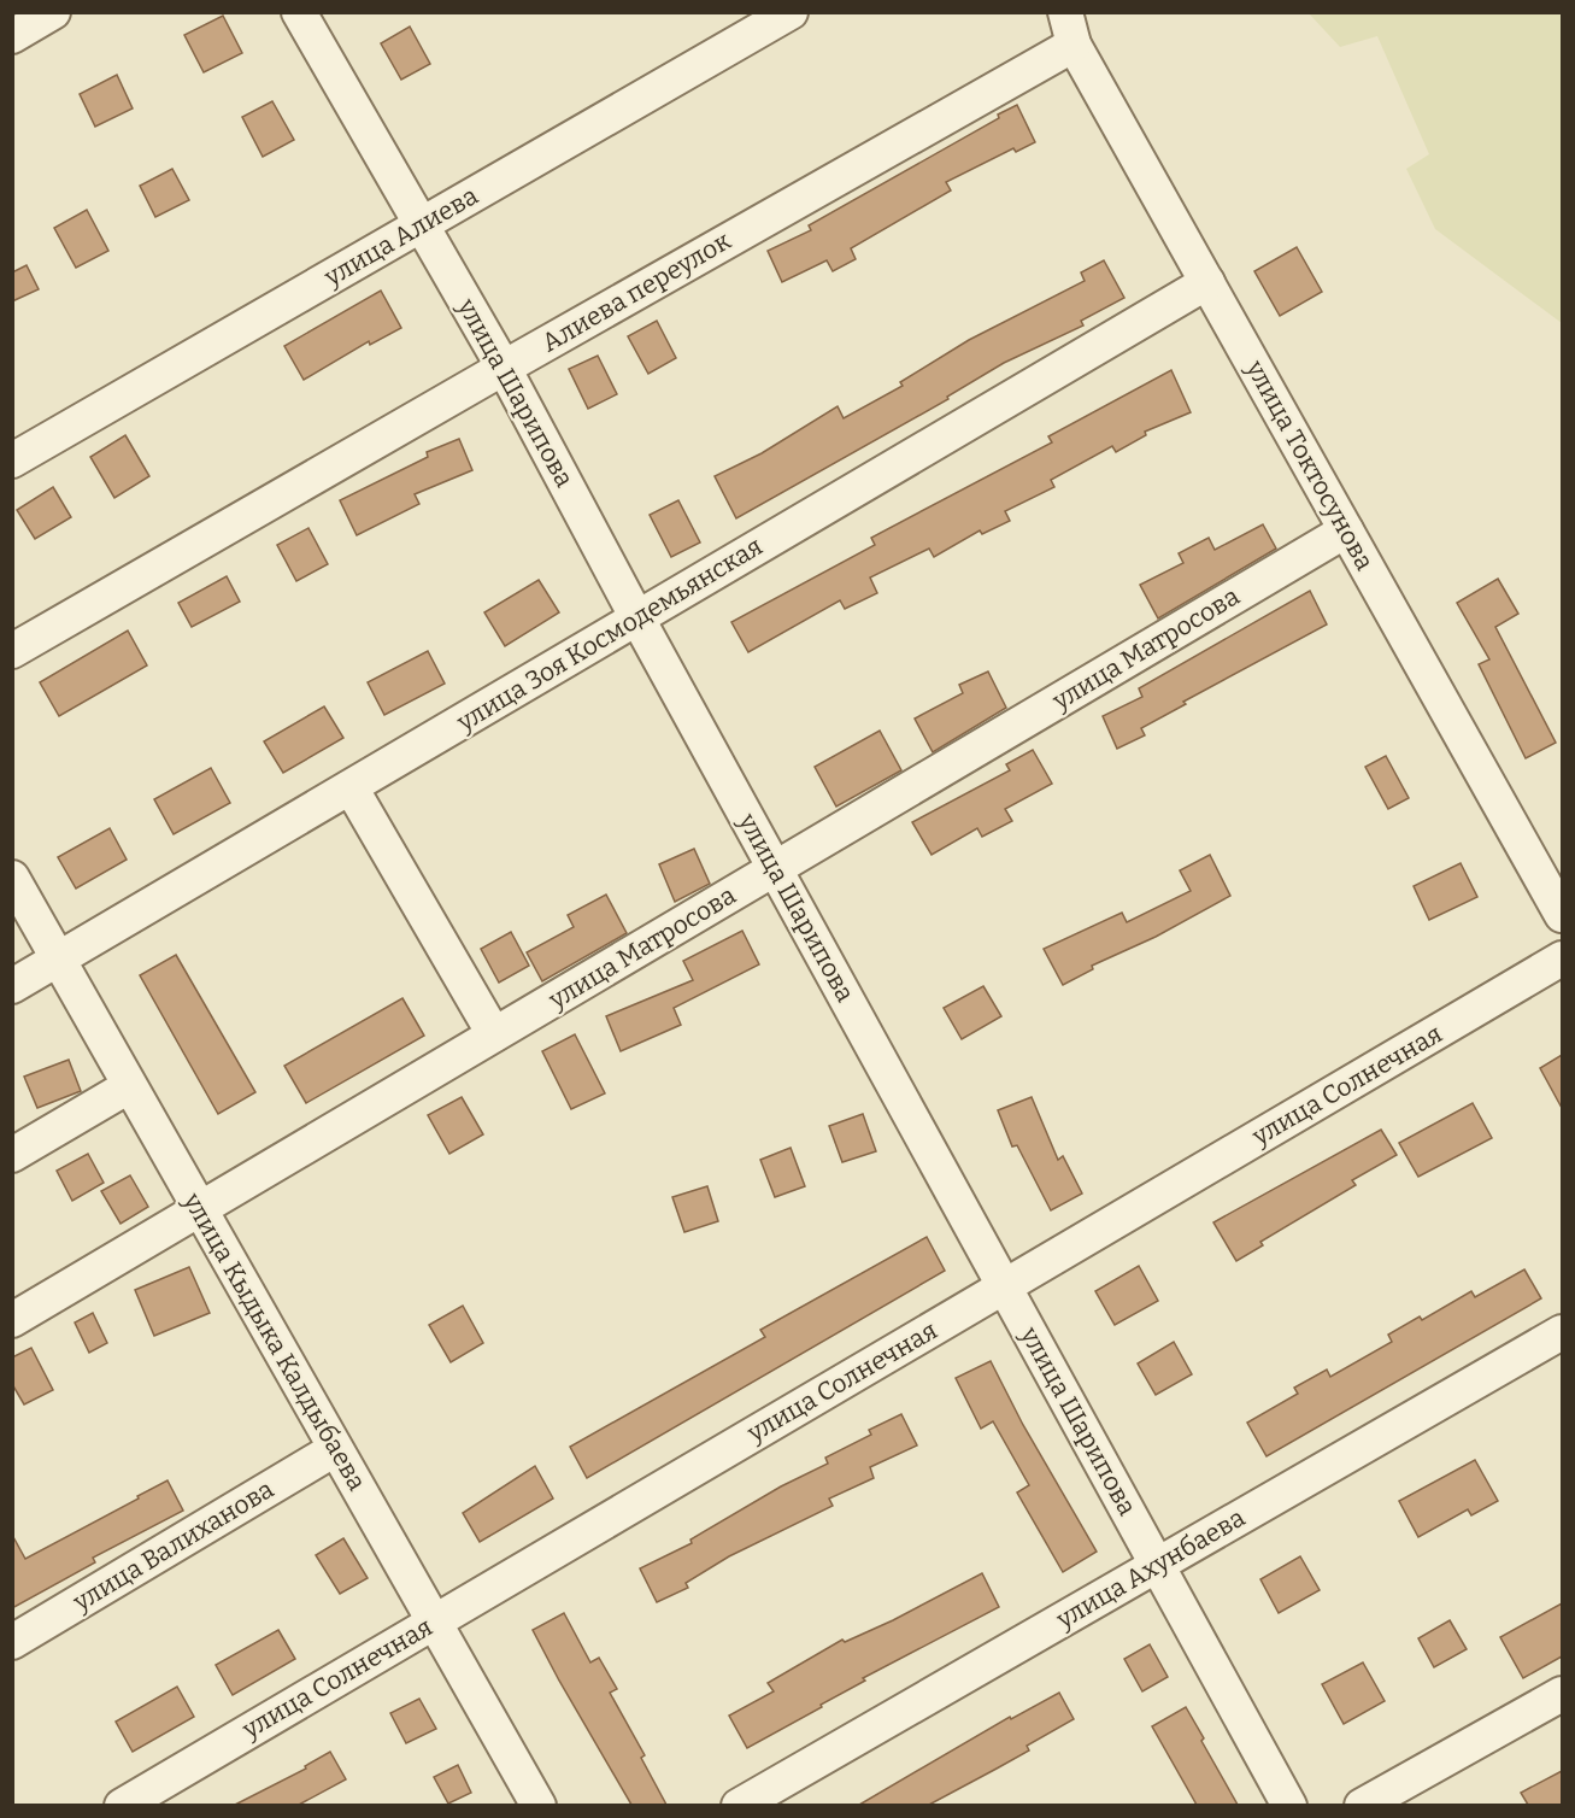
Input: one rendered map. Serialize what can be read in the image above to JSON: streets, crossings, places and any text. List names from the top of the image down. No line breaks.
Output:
{"streets":{"street":["улица Алиева","Алиева переулок","улица Шарипова","улица Токтосунова","улица Зоя Космодемьянская","улица Матросова","улица Солнечная","улица Кыдыка Калдыбаева","улица Валиханова","улица Ахунбаева"]},"crossings":[["улица Алиева","улица Шарипова"],["Алиева переулок","улица Шарипова"],["Алиева переулок","улица Токтосунова"],["улица Шарипова","улица Зоя Космодемьянская"],["улица Шарипова","улица Матросова"],["улица Шарипова","улица Солнечная"],["улица Шарипова","улица Ахунбаева"],["улица Токтосунова","улица Зоя Космодемьянская"],["улица Токтосунова","улица Матросова"],["улица Зоя Космодемьянская","улица Кыдыка Калдыбаева"],["улица Матросова","улица Кыдыка Калдыбаева"],["улица Солнечная","улица Кыдыка Калдыбаева"],["улица Кыдыка Калдыбаева","улица Валиханова"]]}
